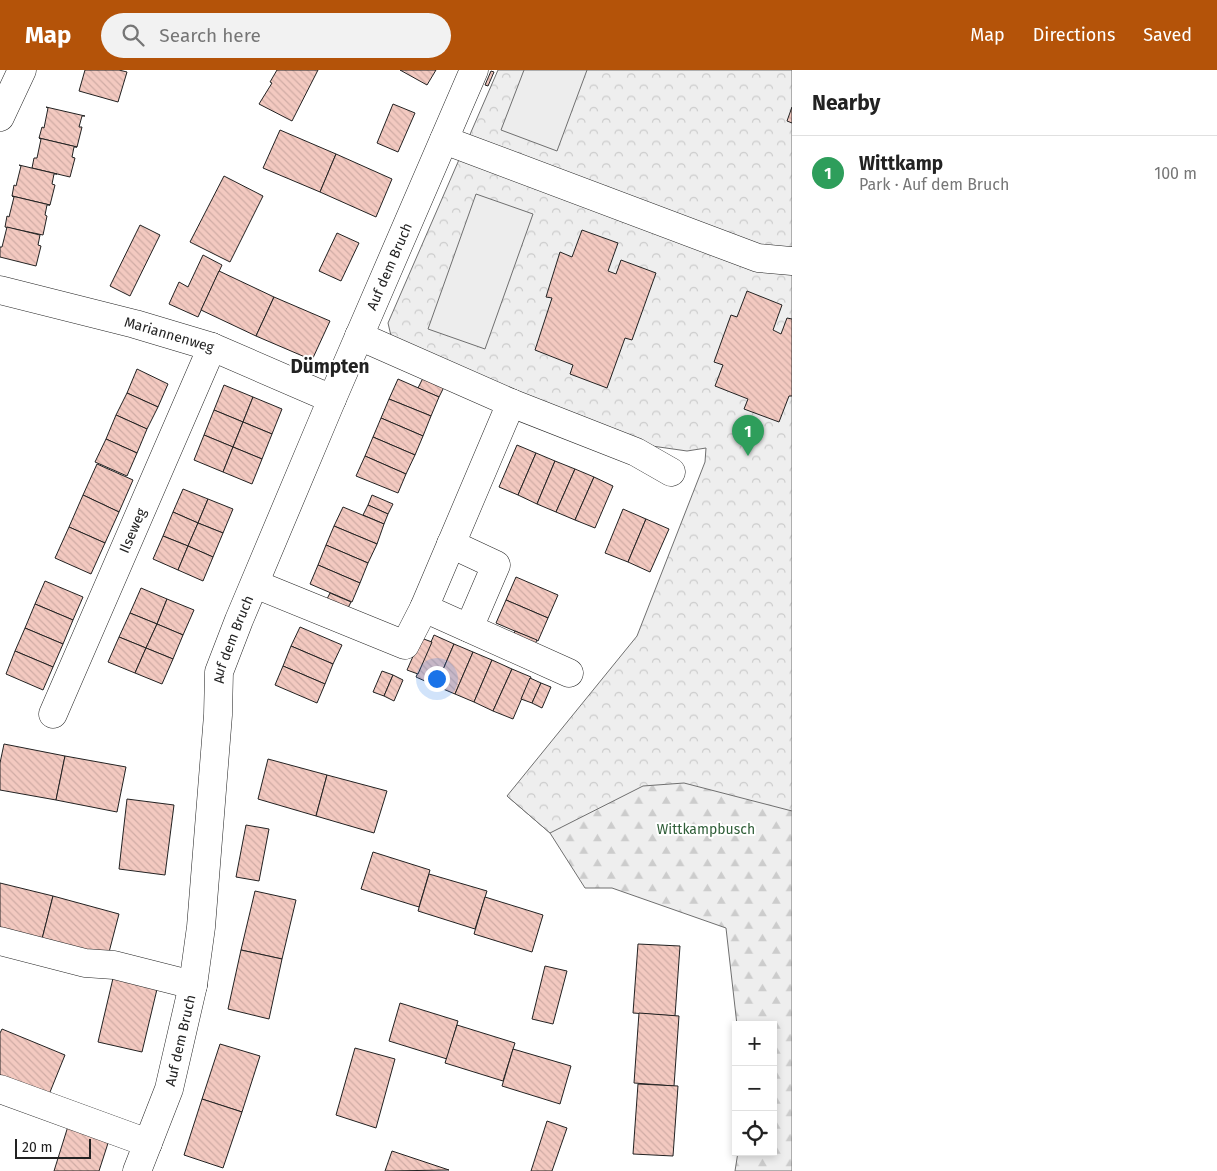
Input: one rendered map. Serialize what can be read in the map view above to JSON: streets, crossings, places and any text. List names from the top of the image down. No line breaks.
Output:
{"streets":{"street":["Auf dem Bruch","Mariannenweg","Ilseweg"]},"crossings":[["Auf dem Bruch","Mariannenweg"],["Mariannenweg","Ilseweg"]],"districts":["Dümpten"],"parks":["Wittkampbusch"],"scale_bar":"20 m","page":{"header":"Map","search":"Search here","nav":["Map","Directions","Saved"],"heading":"Nearby","list":[{"mark":"1","name":"Wittkamp","note":"Park · Auf dem Bruch","value":"100 m"}],"pins":"1","map_buttons":["+","−"],"scale":"20 m"}}
